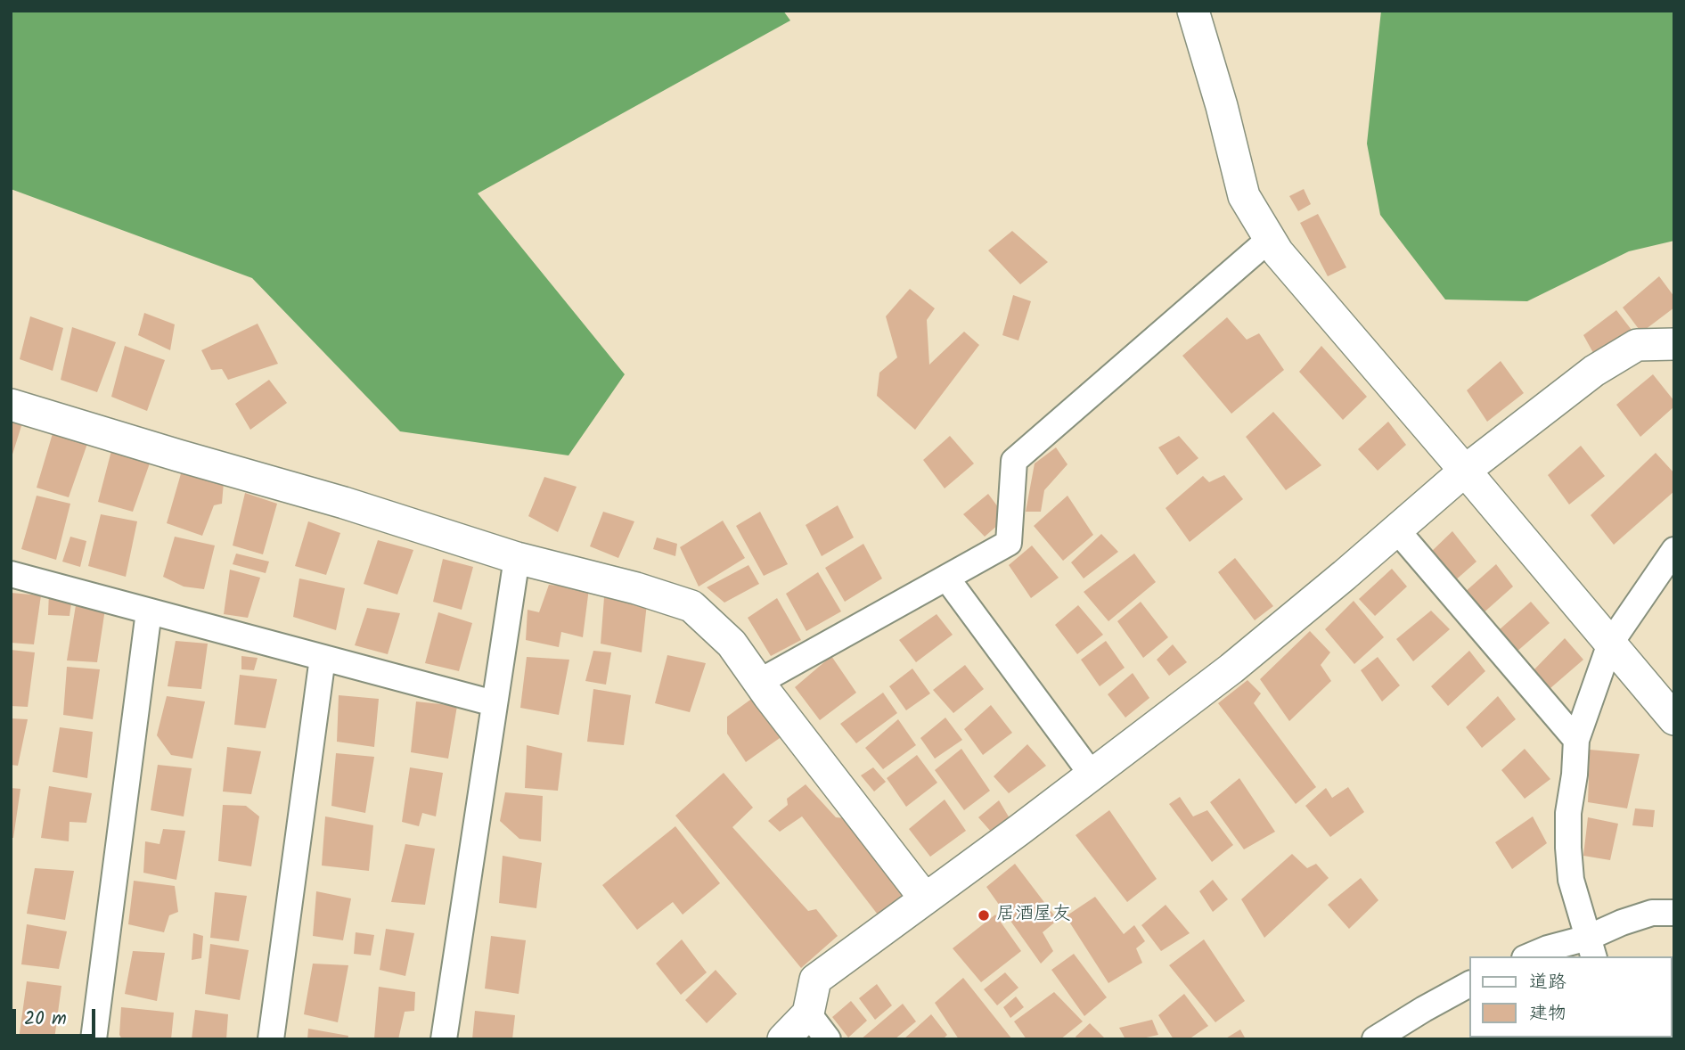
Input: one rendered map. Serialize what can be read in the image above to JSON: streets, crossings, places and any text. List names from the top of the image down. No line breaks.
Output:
{"places":["居酒屋友"],"legend":["道路","建物"],"scale_bar":"20 m"}
